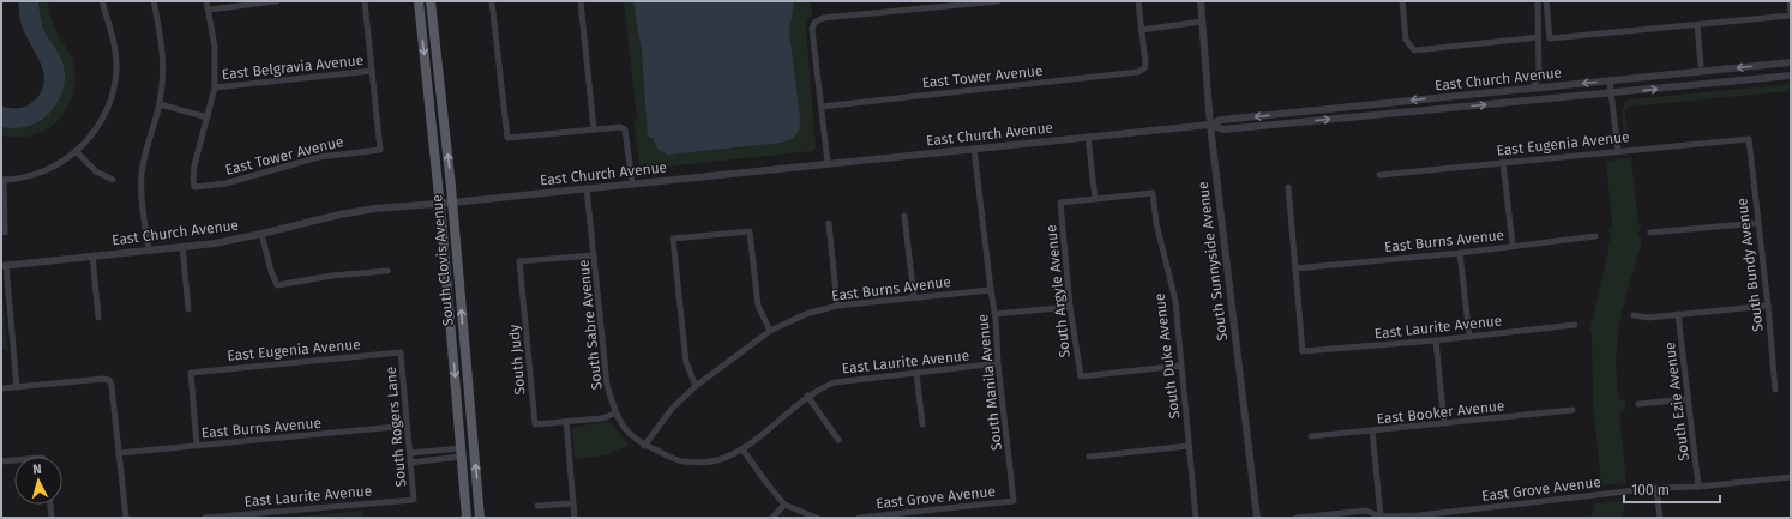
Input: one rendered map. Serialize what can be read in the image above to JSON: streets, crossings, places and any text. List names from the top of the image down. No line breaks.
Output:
{"streets":{"main road":["South Clovis Avenue"],"street":["East Belgravia Avenue","East Tower Avenue","East Church Avenue","East Eugenia Avenue","East Burns Avenue","South Sunnyside Avenue","South Bundy Avenue","South Argyle Avenue","South Sabre Avenue","East Laurite Avenue","South Duke Avenue","South Judy","South Manila Avenue","South Ezie Avenue","East Booker Avenue","South Rogers Lane","East Grove Avenue"]},"crossings":[["East Belgravia Avenue","East Tower Avenue"],["East Church Avenue","South Clovis Avenue"],["East Church Avenue","South Sunnyside Avenue"],["East Church Avenue","South Sabre Avenue"],["East Church Avenue","South Manila Avenue"],["East Eugenia Avenue","East Burns Avenue"],["East Eugenia Avenue","South Bundy Avenue"],["East Eugenia Avenue","South Rogers Lane"],["East Burns Avenue","South Sabre Avenue"],["East Burns Avenue","East Laurite Avenue"],["East Burns Avenue","South Manila Avenue"],["East Burns Avenue","South Rogers Lane"],["South Argyle Avenue","South Duke Avenue"],["South Sabre Avenue","East Laurite Avenue"],["South Sabre Avenue","South Judy"],["East Laurite Avenue","South Manila Avenue"],["East Laurite Avenue","South Rogers Lane"],["South Manila Avenue","East Grove Avenue"],["South Ezie Avenue","East Grove Avenue"]],"scale_bar":"100 m","north":"top"}
